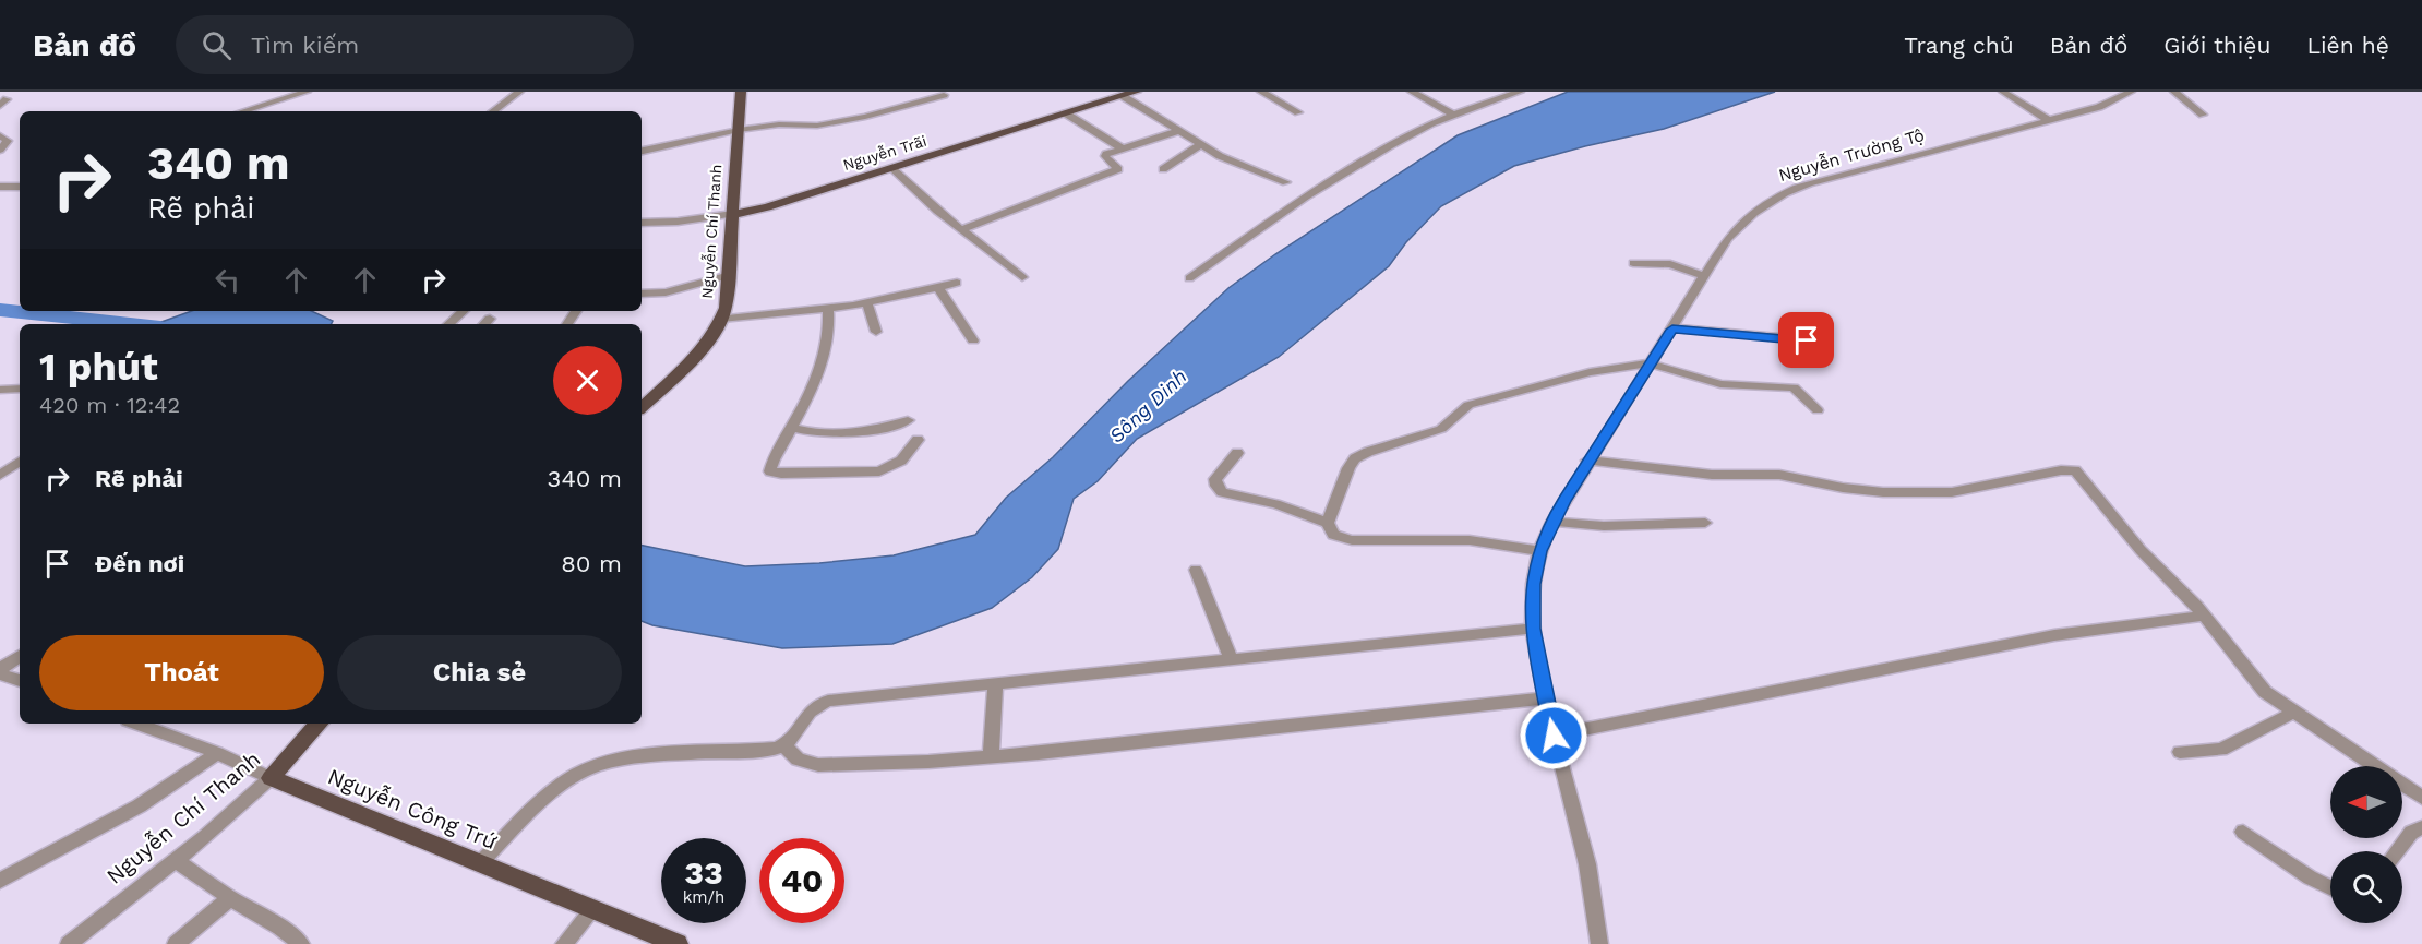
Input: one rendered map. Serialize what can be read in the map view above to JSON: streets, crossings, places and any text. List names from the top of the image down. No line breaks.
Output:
{"streets":{"main road":["Nguyễn Trãi","Nguyễn Chí Thanh","Nguyễn Công Trứ"],"street":["Nguyễn Trường Tộ"]},"crossings":[["Nguyễn Trãi","Nguyễn Chí Thanh"],["Nguyễn Chí Thanh","Nguyễn Công Trứ"]],"water":["Sông Dinh"],"north":"left","page":{"header":"Bản đồ","search":"Tìm kiếm","nav":["Trang chủ","Bản đồ","Giới thiệu","Liên hệ"],"turn":["340 m","Rẽ phải"],"heading":["1 phút","420 m · 12:42"],"list":[{"name":"Rẽ phải","value":"340 m"},{"name":"Đến nơi","value":"80 m"}],"buttons":["Thoát","Chia sẻ"],"speed":"33 km/h","limit":"40"}}
